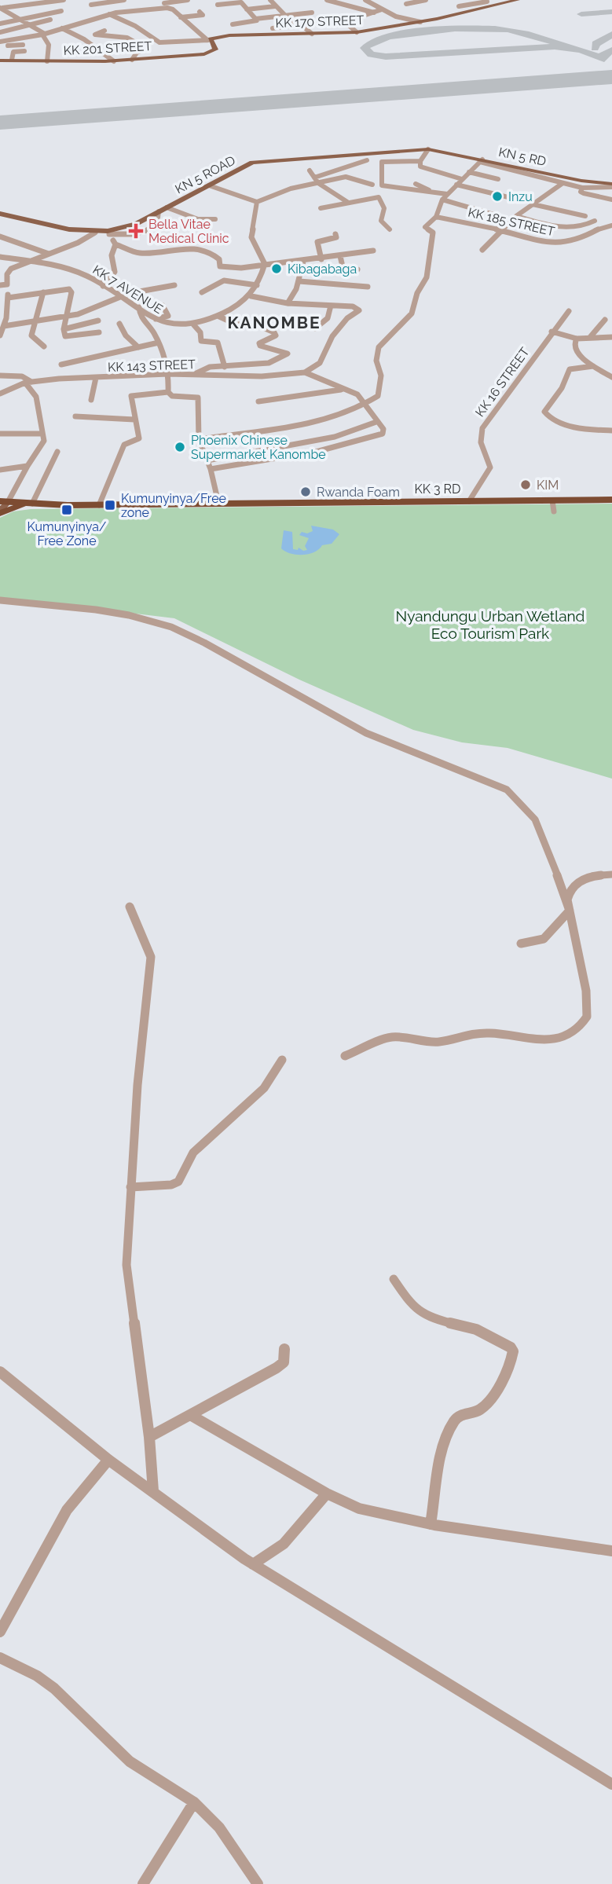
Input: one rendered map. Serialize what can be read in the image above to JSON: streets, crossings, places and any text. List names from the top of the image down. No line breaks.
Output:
{"streets":{"highway":["KK 3 RD"],"main road":["KK 170 STREET","KK 201 STREET","KN 5 RD","KN 5 ROAD"],"street":["KK 185 STREET","KK 7 AVENUE","KK 143 STREET","KK 16 STREET"]},"crossings":[["KK 170 STREET","KK 201 STREET"],["KN 5 RD","KN 5 ROAD"],["KK 16 STREET","KK 3 RD"]],"districts":["KANOMBE"],"parks":["Nyandungu Urban Wetland Eco Tourism Park"],"places":{"other":["Inzu","Kibagabaga","Phoenix Chinese Supermarket Kanombe","KIM","Rwanda Foam"],"health":["Bella Vitae Medical Clinic"],"transit":["Kumunyinya/Free zone","Kumunyinya/ Free Zone"]}}
